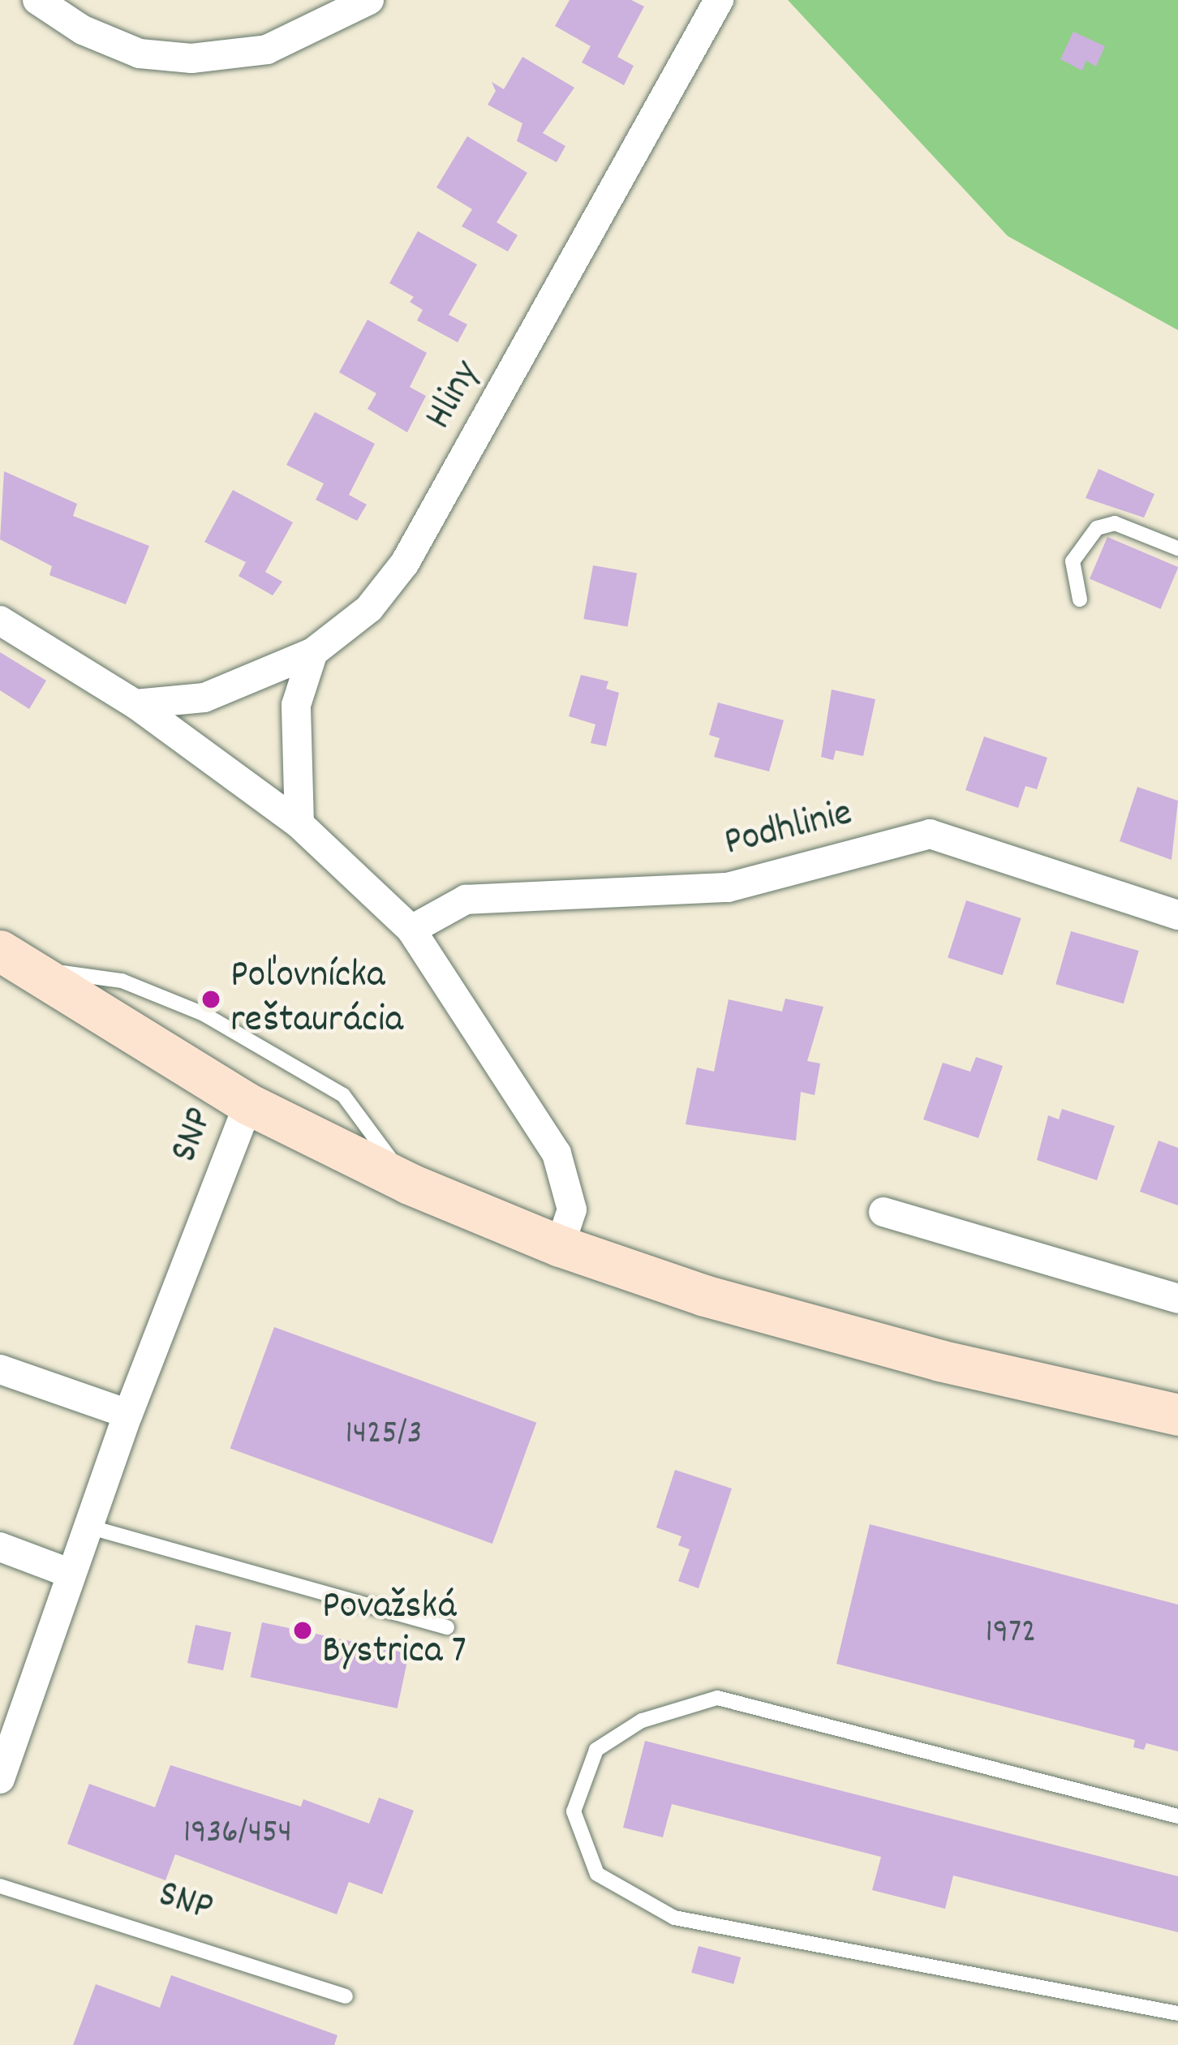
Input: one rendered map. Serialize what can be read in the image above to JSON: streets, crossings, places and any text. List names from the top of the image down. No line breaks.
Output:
{"streets":{"street":["Hliny","Podhlinie","SNP"]},"places":["Poľovnícka reštaurácia","Považská Bystrica 7"],"house_numbers":["1425/3","1972","1936/454"]}
